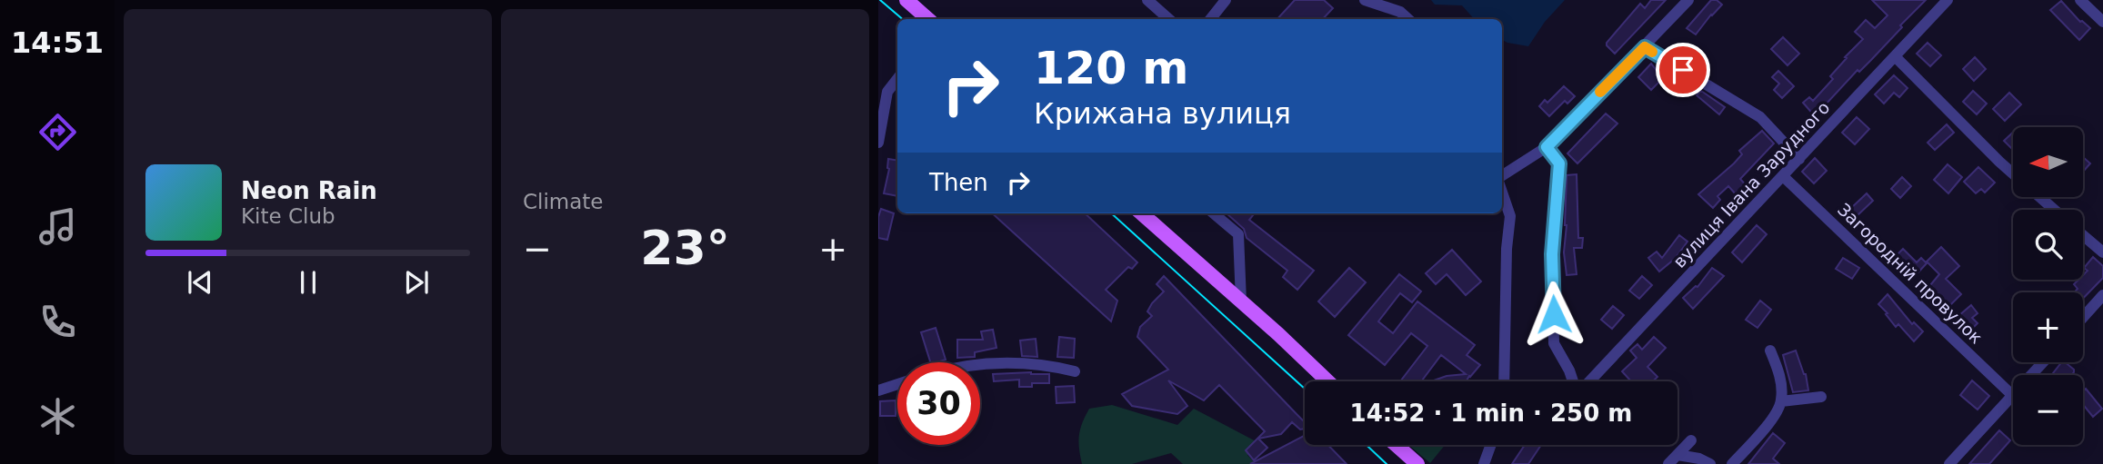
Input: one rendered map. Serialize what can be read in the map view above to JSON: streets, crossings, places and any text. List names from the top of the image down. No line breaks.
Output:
{"streets":{"street":["вулиця Івана Зарудного","Загородній провулок"]},"crossings":[["вулиця Івана Зарудного","Загородній провулок"]],"north":"left","page":{"tabs":"14:51","tile":"Climate","turn":["120 m","Крижана вулиця"],"map_buttons":["+","−"],"then":"Then","song":["Neon Rain","Kite Club"],"heat":["−","23°","+"],"limit":"30","trip":"14:52 · 1 min · 250 m"}}
